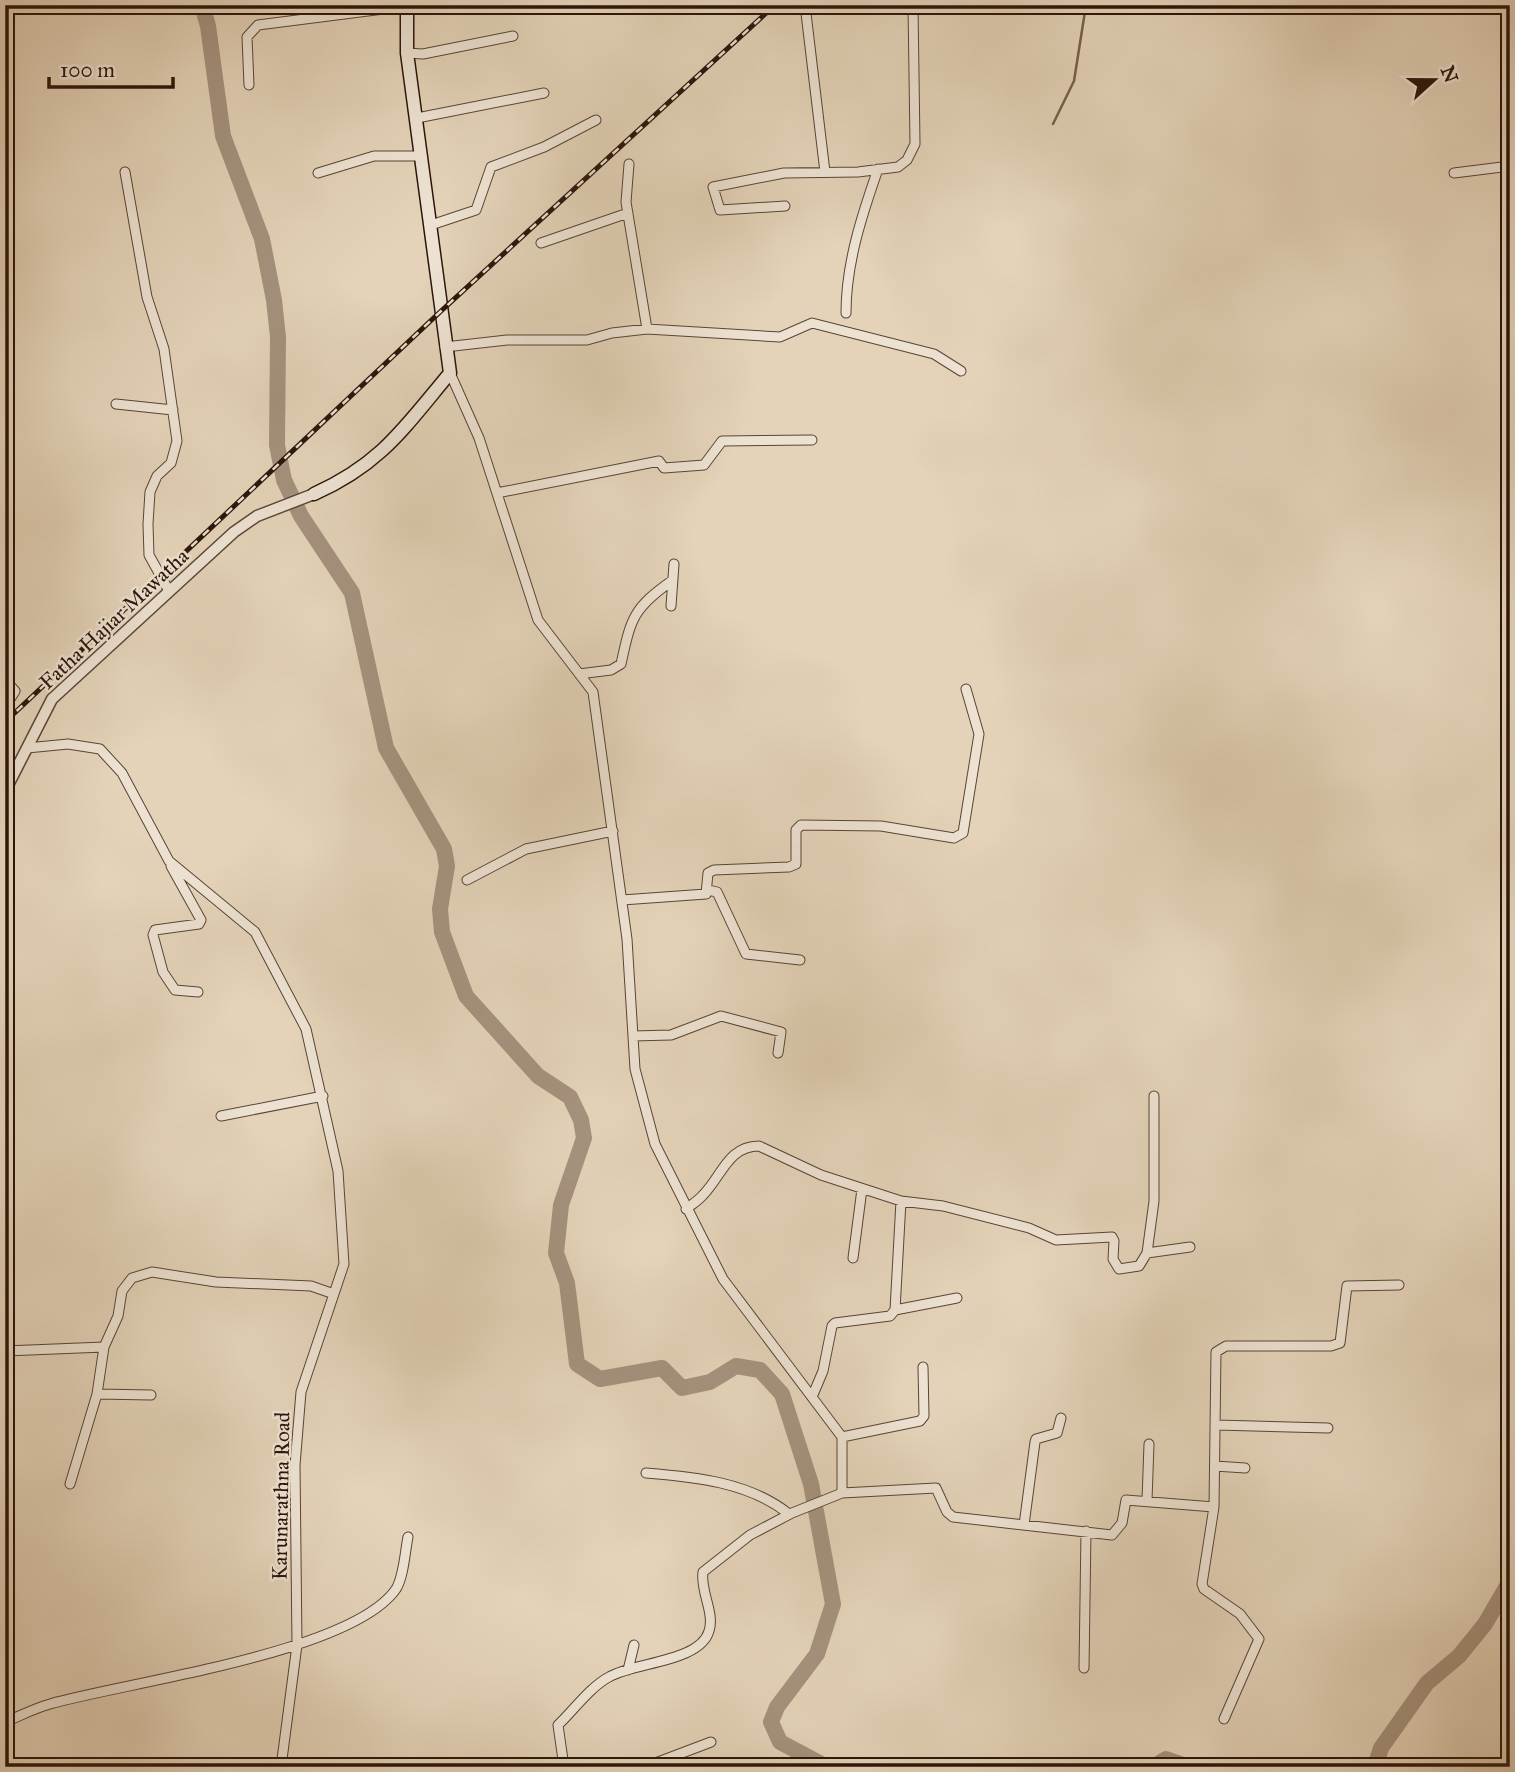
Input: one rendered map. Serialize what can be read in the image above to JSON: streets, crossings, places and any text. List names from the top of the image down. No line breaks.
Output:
{"streets":{"street":["Fatha Hajiar Mawatha","Karunarathna Road"]},"crossings":[["Fatha Hajiar Mawatha","Karunarathna Road"]],"scale_bar":"100 m","north":"right"}
